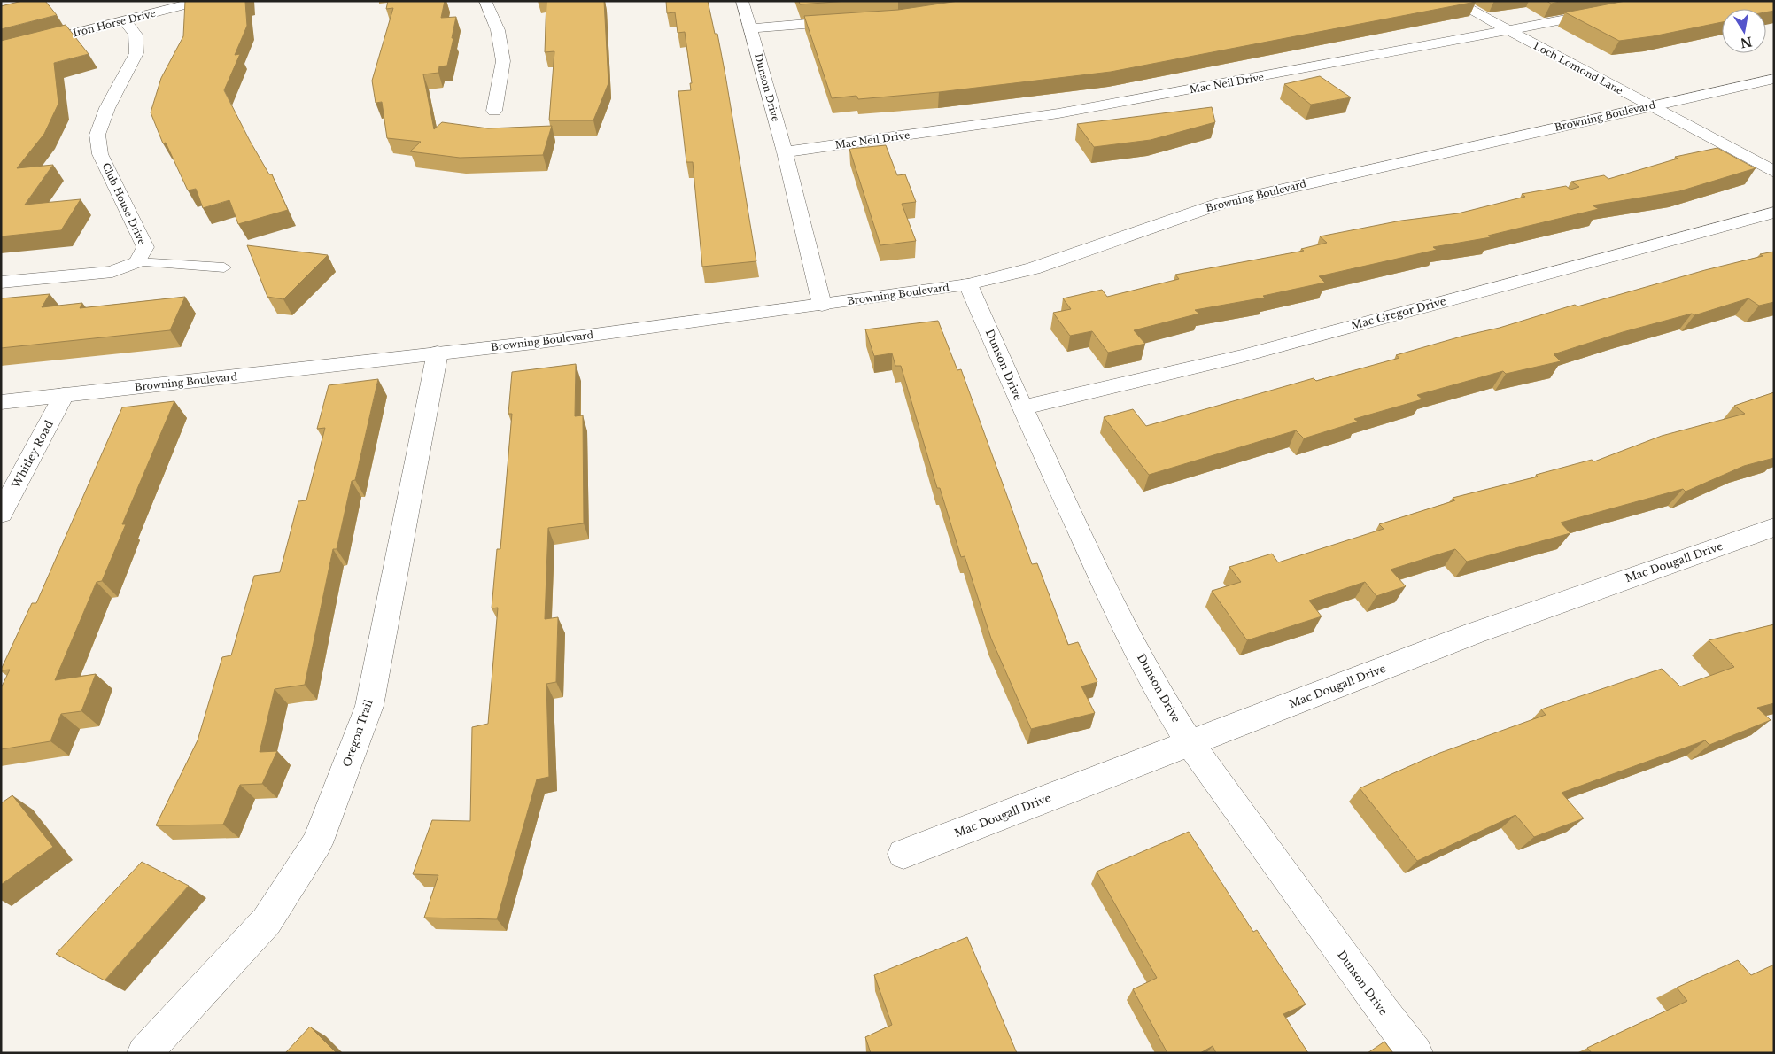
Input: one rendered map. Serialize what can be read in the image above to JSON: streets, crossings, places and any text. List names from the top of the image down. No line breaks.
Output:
{"streets":{"street":["Iron Horse Drive","Loch Lomond Lane","Mac Neil Drive","Dunson Drive","Browning Boulevard","Club House Drive","Mac Gregor Drive","Whitley Road","Mac Dougall Drive","Oregon Trail"]},"crossings":[["Iron Horse Drive","Club House Drive"],["Loch Lomond Lane","Mac Neil Drive"],["Loch Lomond Lane","Browning Boulevard"],["Mac Neil Drive","Dunson Drive"],["Dunson Drive","Browning Boulevard"],["Dunson Drive","Mac Gregor Drive"],["Dunson Drive","Mac Dougall Drive"],["Browning Boulevard","Whitley Road"],["Browning Boulevard","Oregon Trail"]],"north":"bottom"}
